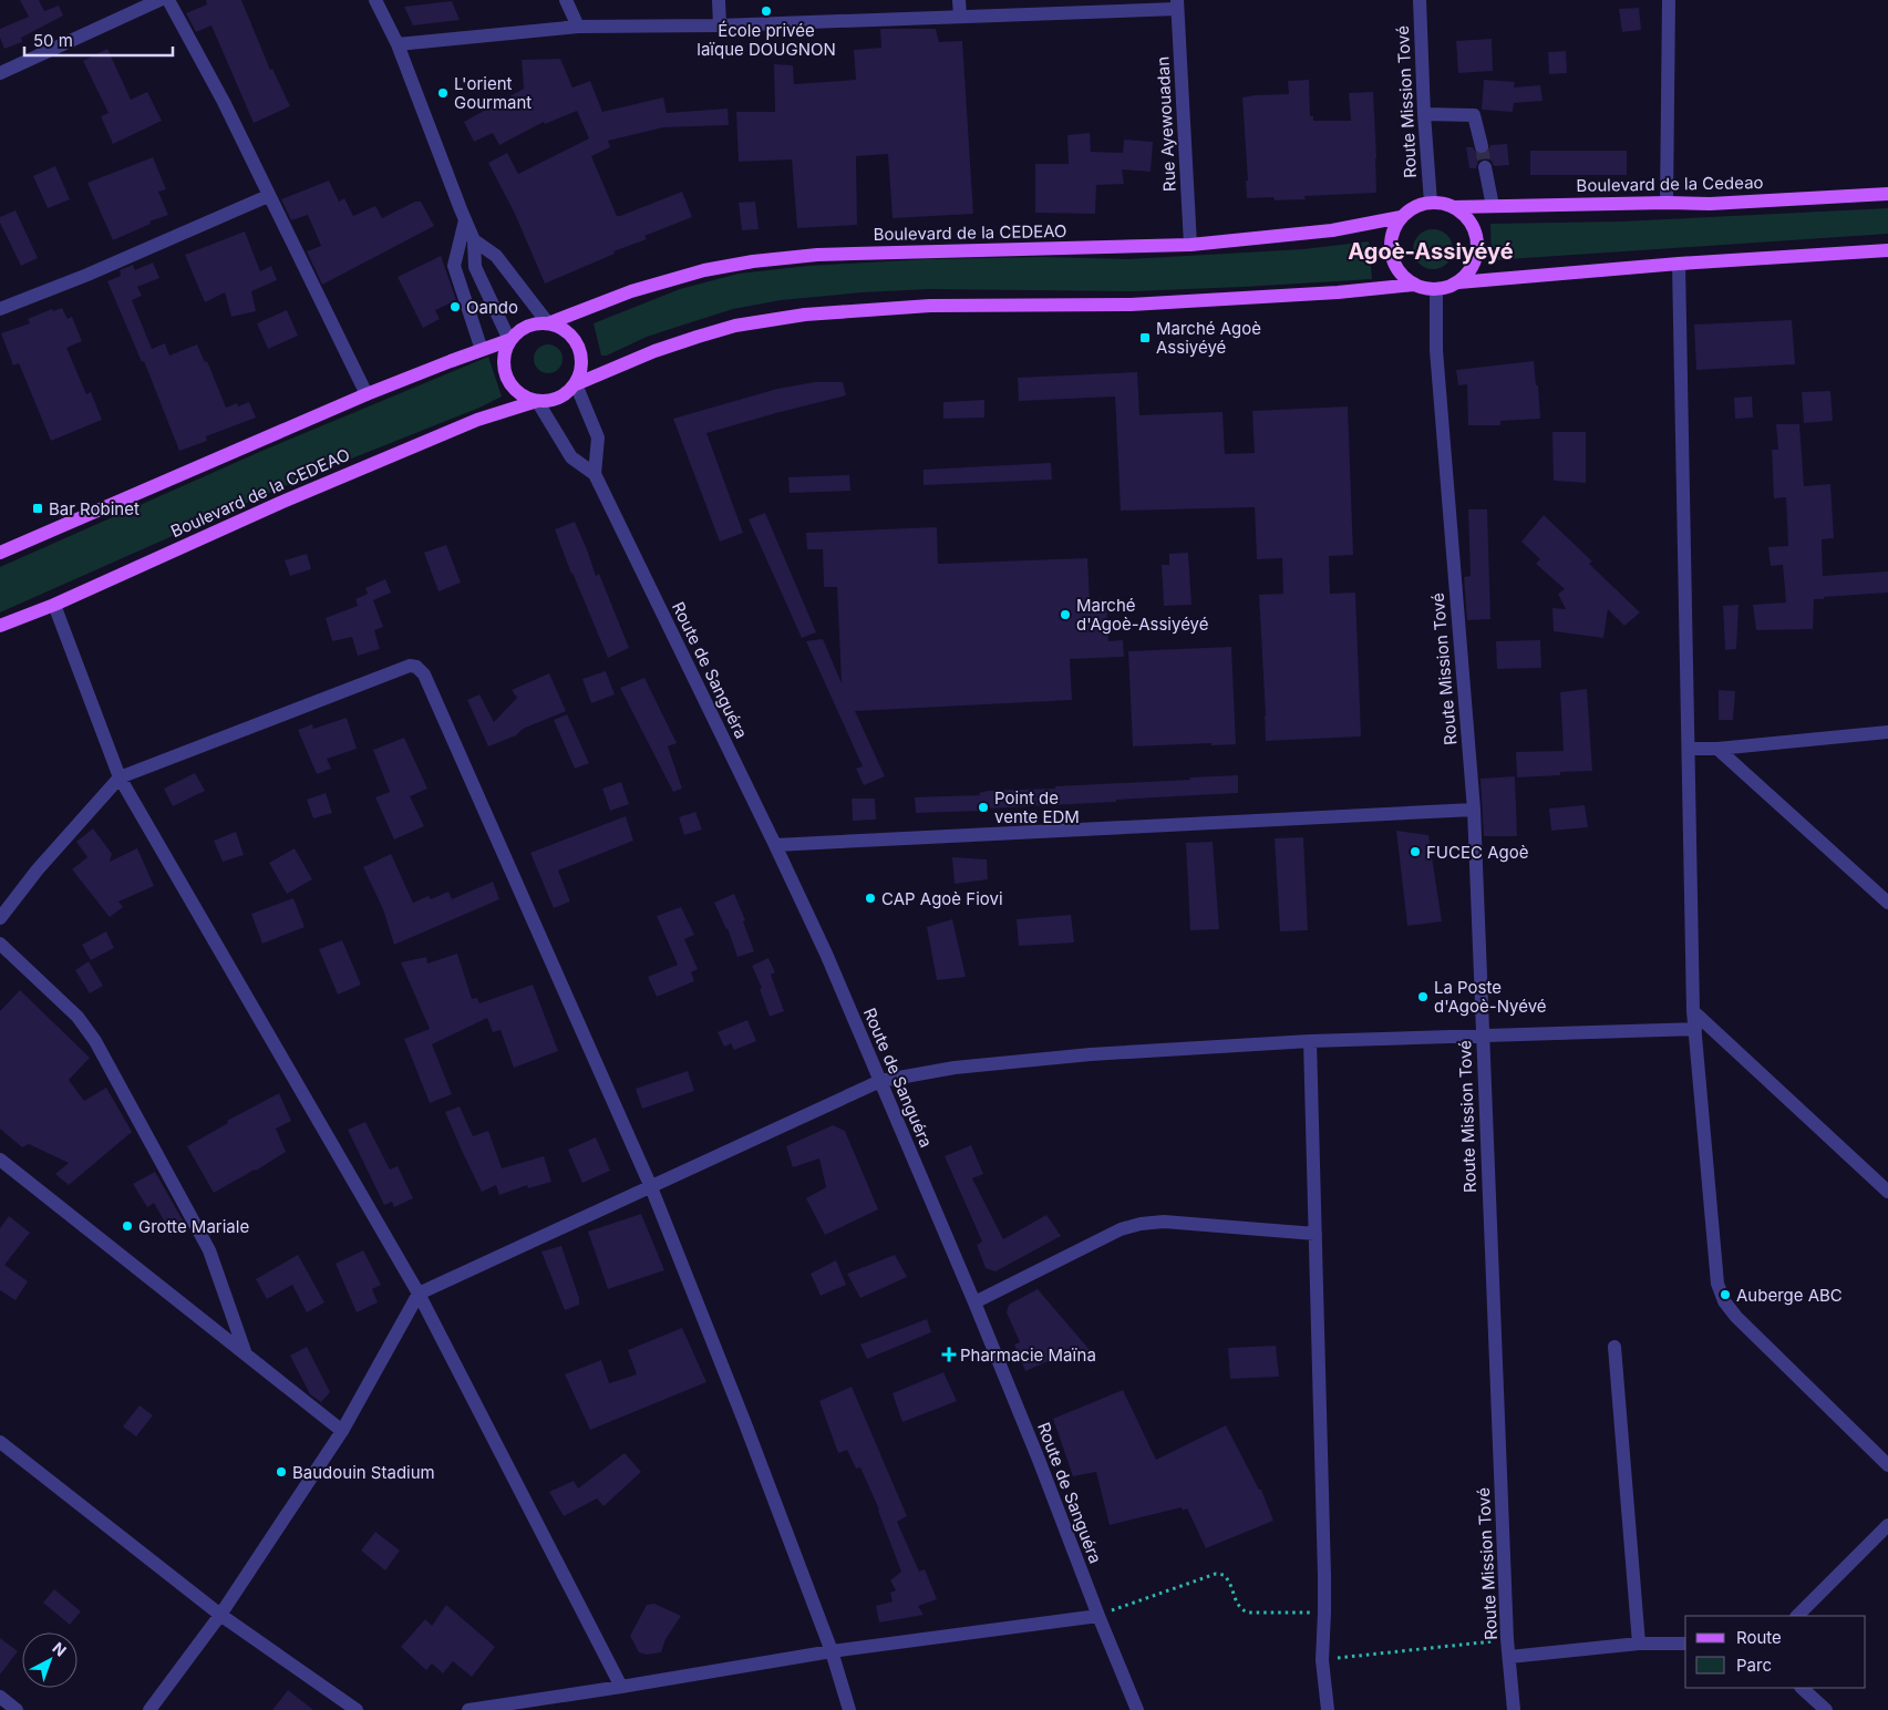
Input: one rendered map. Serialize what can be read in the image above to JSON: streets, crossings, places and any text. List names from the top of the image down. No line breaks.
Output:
{"streets":{"main road":["Boulevard de la Cedeao","Boulevard de la CEDEAO"],"street":["Route Mission Tové","Rue Ayewouadan","Route de Sanguéra"]},"crossings":[["Route Mission Tové","Boulevard de la Cedeao"],["Route Mission Tové","Boulevard de la CEDEAO"],["Rue Ayewouadan","Boulevard de la CEDEAO"],["Boulevard de la Cedeao","Boulevard de la CEDEAO"],["Boulevard de la CEDEAO","Route de Sanguéra"]],"districts":["Agoè-Assiyéyé"],"places":{"other":["École privée laïque DOUGNON","L'orient Gourmant","Oando","Marché d'Agoè-Assiyéyé","Point de vente EDM","FUCEC Agoè","CAP Agoè Fiovi","La Poste d'Agoè-Nyévé","Grotte Mariale","Auberge ABC","Baudouin Stadium"],"transit":["Marché Agoè Assiyéyé","Bar Robinet"],"health":["Pharmacie Maïna"]},"legend":["Route","Parc"],"scale_bar":"50 m","north":"top right"}
